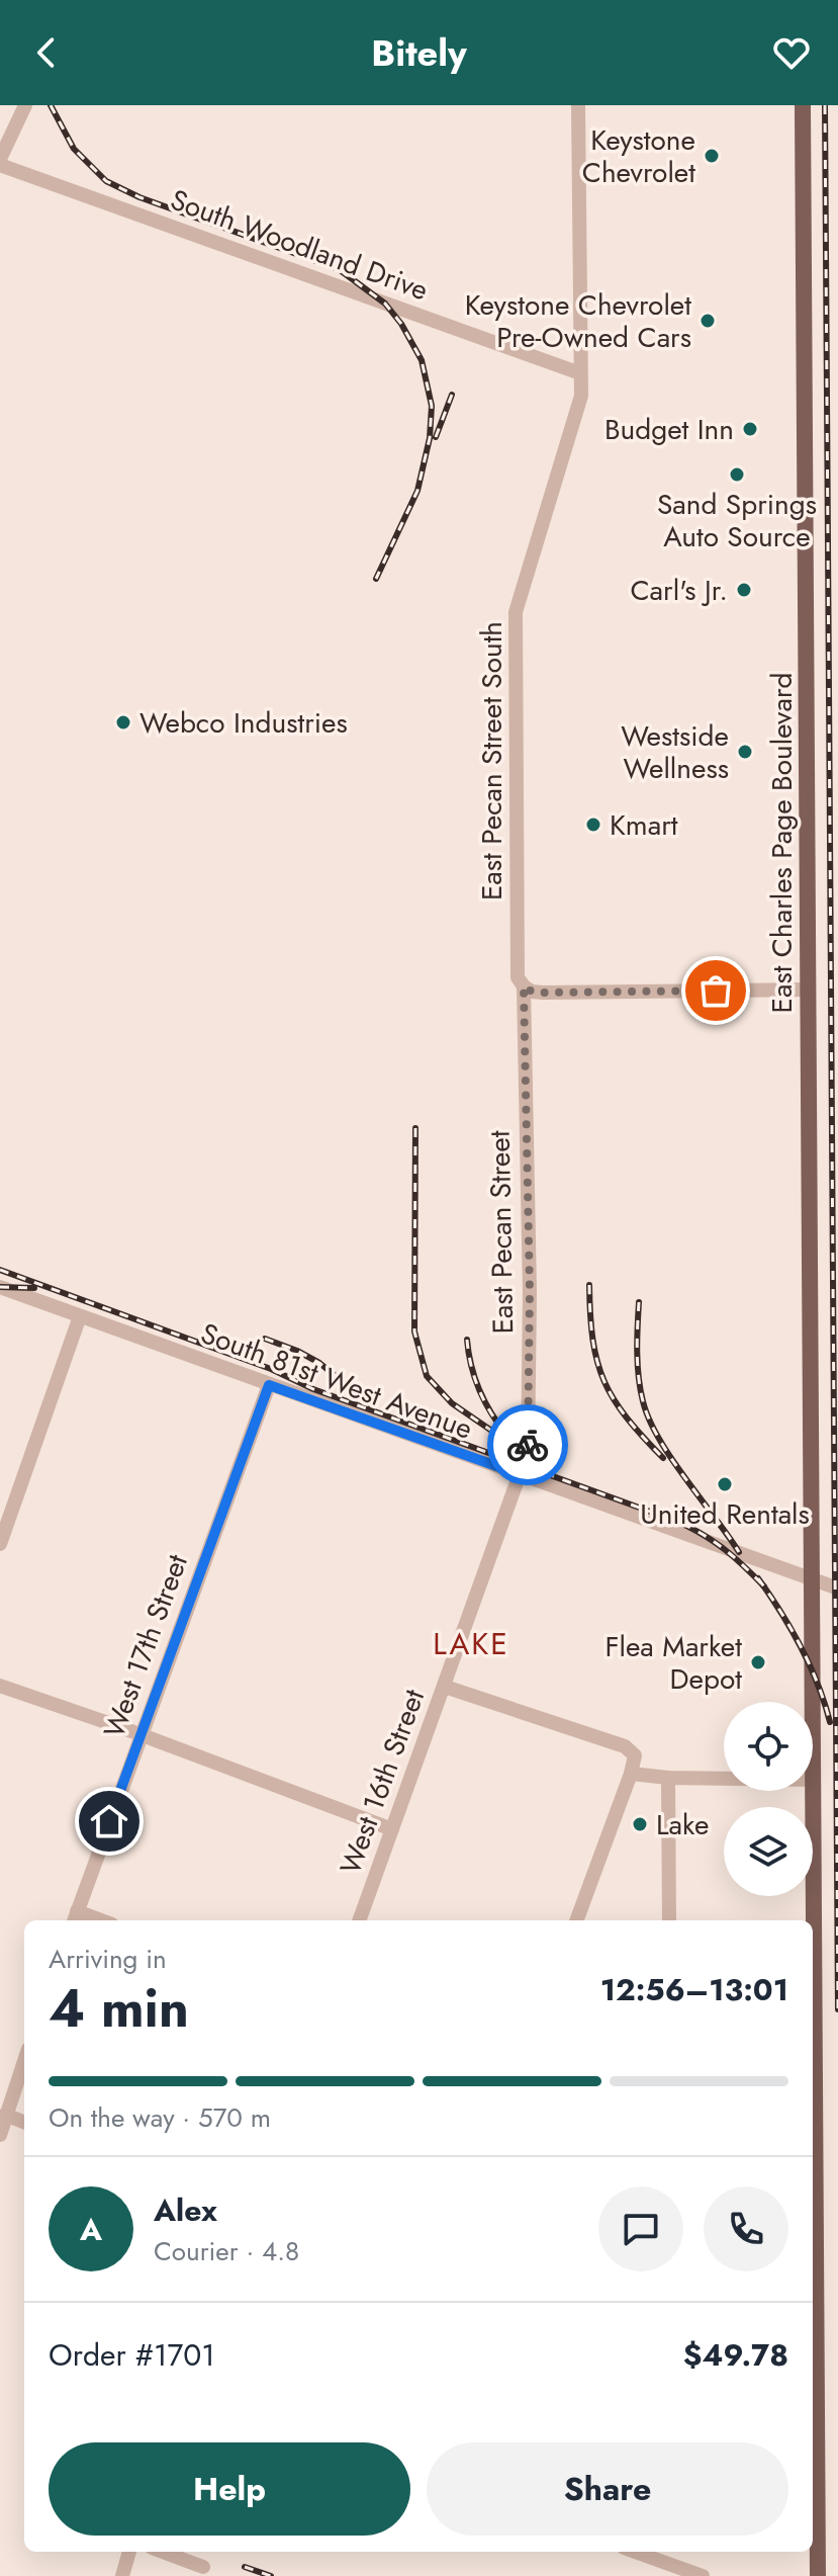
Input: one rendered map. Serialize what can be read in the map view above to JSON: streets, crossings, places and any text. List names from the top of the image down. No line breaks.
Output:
{"streets":{"main road":["East Charles Page Boulevard"],"street":["South Woodland Drive","East Pecan Street South","East Pecan Street","South 81st West Avenue","West 17th Street","West 16th Street"]},"crossings":[["South Woodland Drive","East Pecan Street South"],["East Pecan Street South","East Pecan Street"],["East Charles Page Boulevard","South 81st West Avenue"],["East Pecan Street","South 81st West Avenue"],["East Pecan Street","West 16th Street"],["South 81st West Avenue","West 17th Street"],["South 81st West Avenue","West 16th Street"]],"districts":["LAKE"],"places":["Keystone Chevrolet","Keystone Chevrolet Pre-Owned Cars","Budget Inn","Sand Springs Auto Source","Carl's Jr.","Webco Industries","Westside Wellness","Kmart","United Rentals","Flea Market Depot","Lake"],"page":{"header":"Bitely","heading":["4 min","Arriving in","12:56–13:01"],"panel":["Alex","Courier · 4.8","Order #1701","$49.78"],"bar":"On the way · 570 m","round":"A","buttons":["Help","Share"]}}
